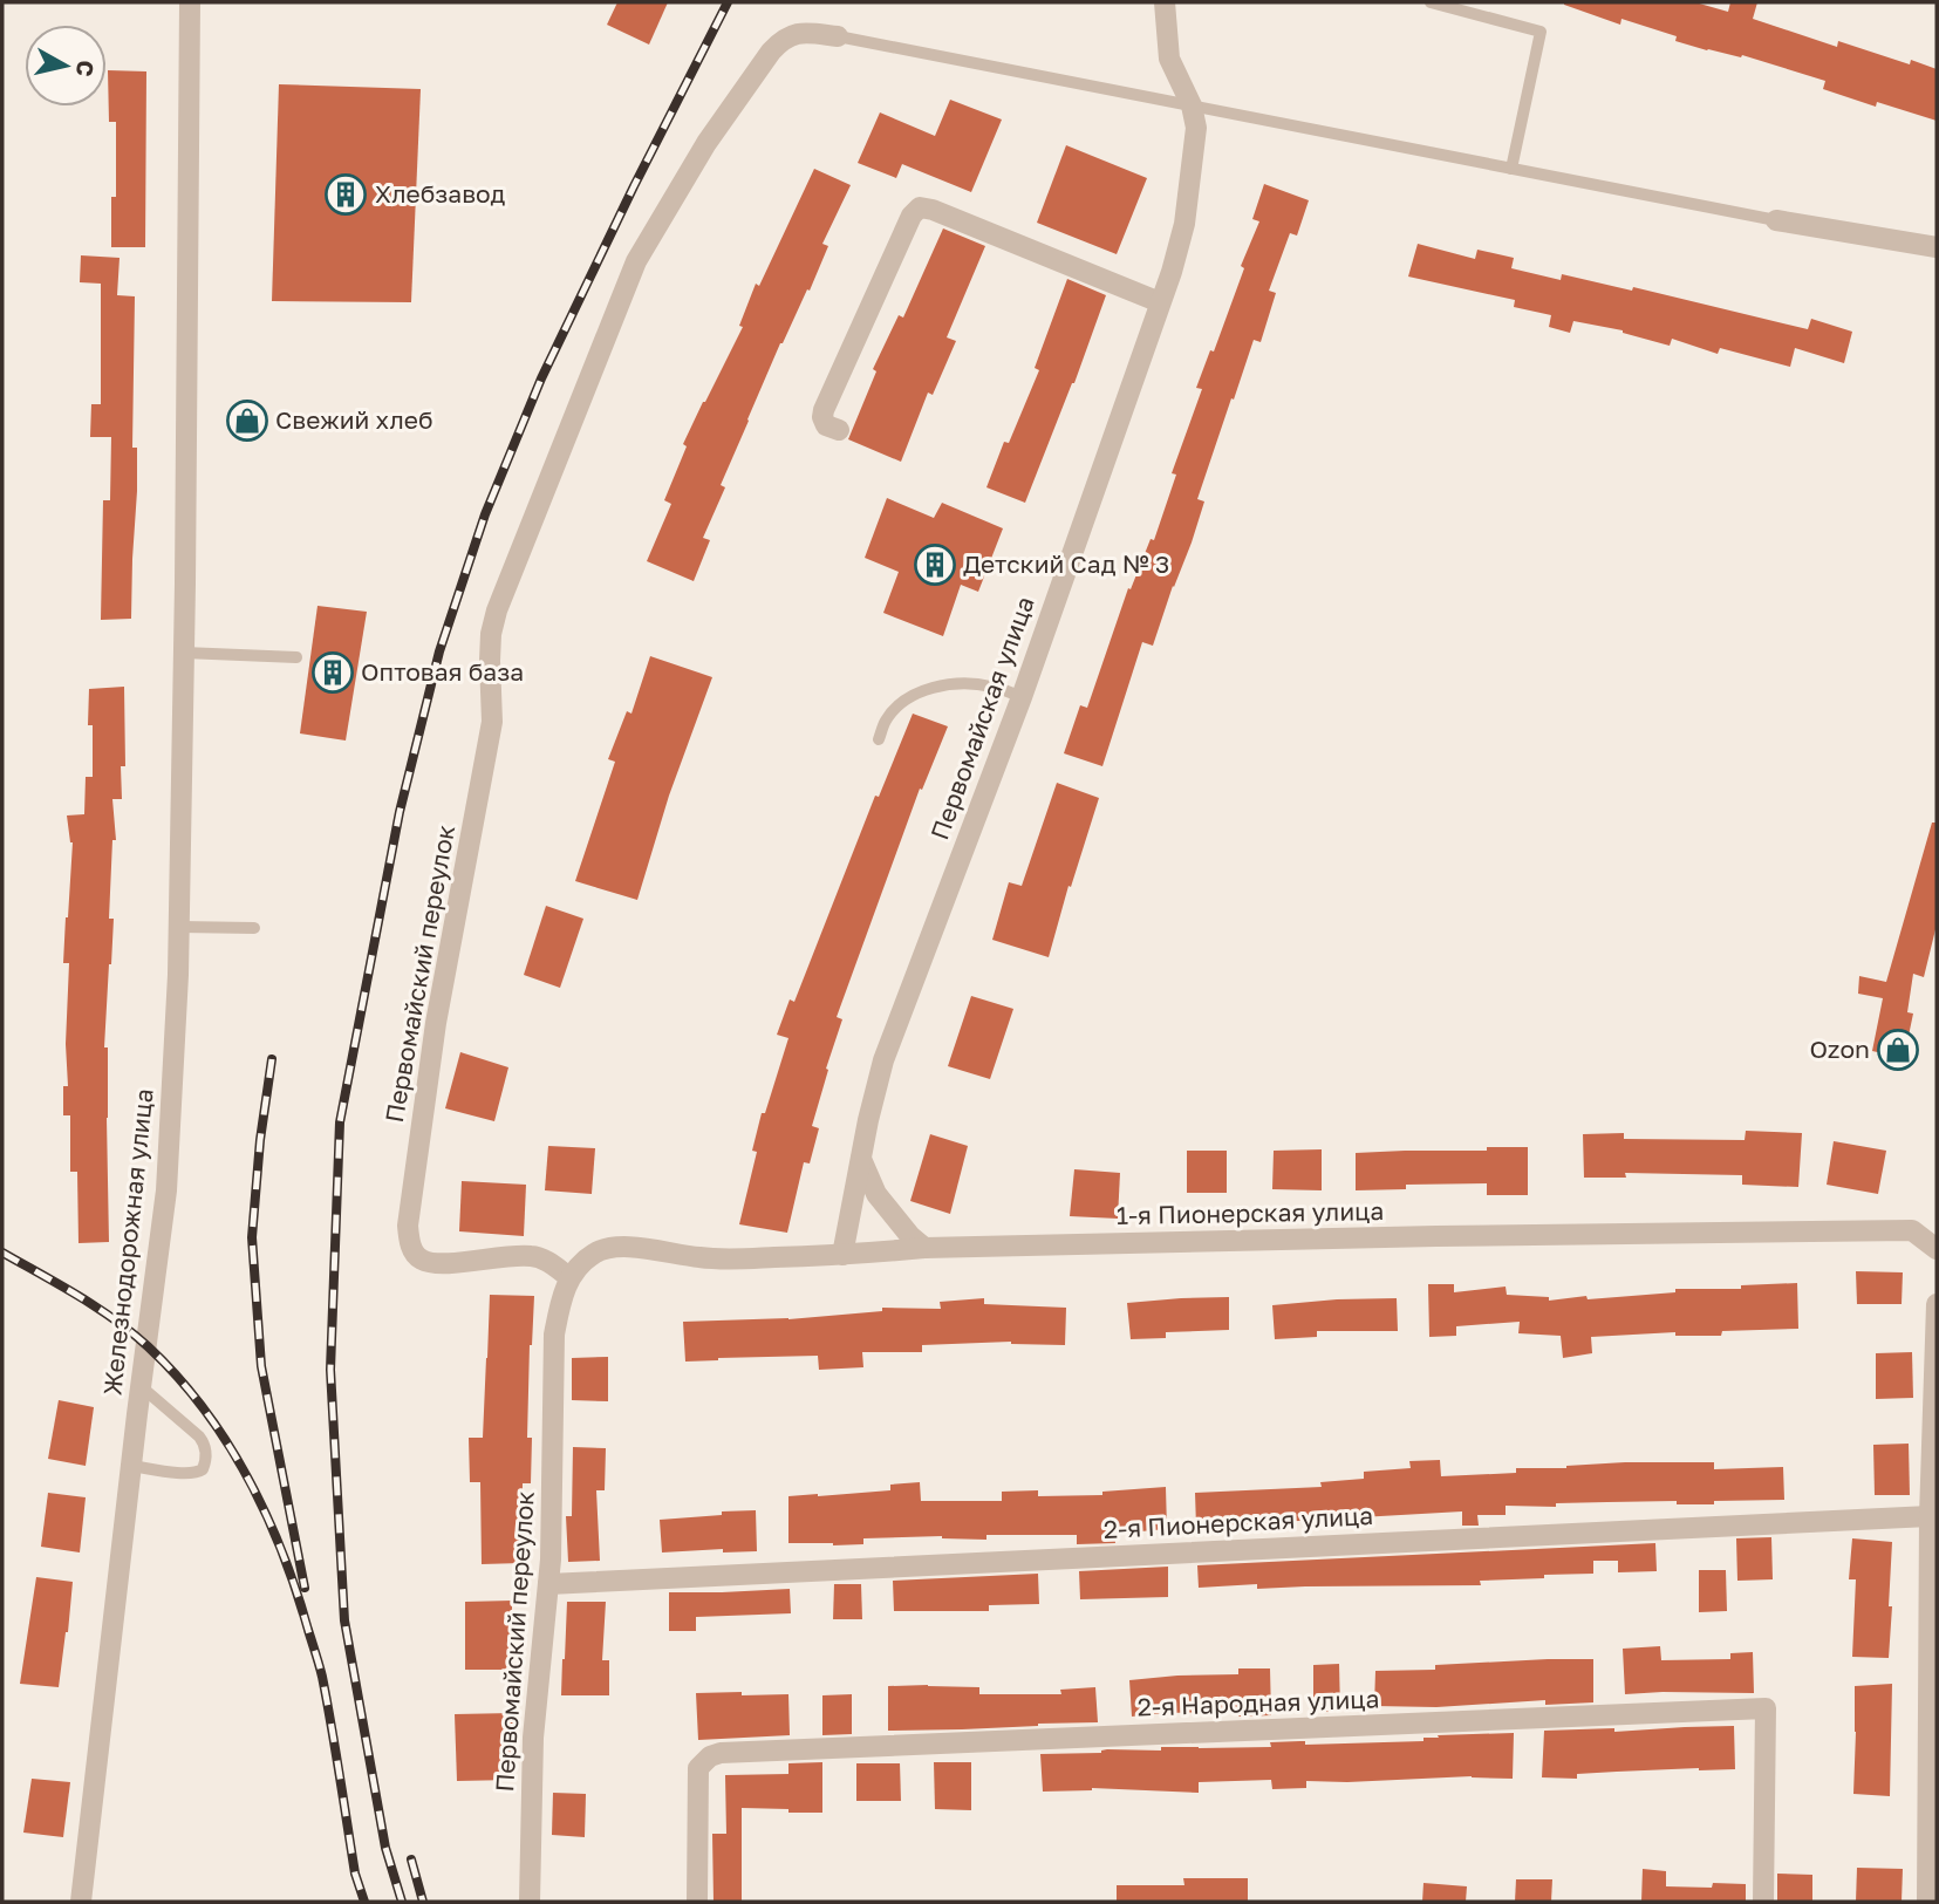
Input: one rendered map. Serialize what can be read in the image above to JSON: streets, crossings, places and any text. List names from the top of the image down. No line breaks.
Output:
{"streets":{"street":["Первомайская улица","Первомайский переулок","1-я Пионерская улица","Железнодорожная улица","2-я Пионерская улица","2-я Народная улица"]},"crossings":[["Первомайская улица","1-я Пионерская улица"],["Первомайский переулок","1-я Пионерская улица"],["Первомайский переулок","2-я Пионерская улица"]],"places":{"building":["Хлебзавод","Детский Сад № 3","Оптовая база"],"shop":["Свежий хлеб","Ozon"]},"north":"right"}
